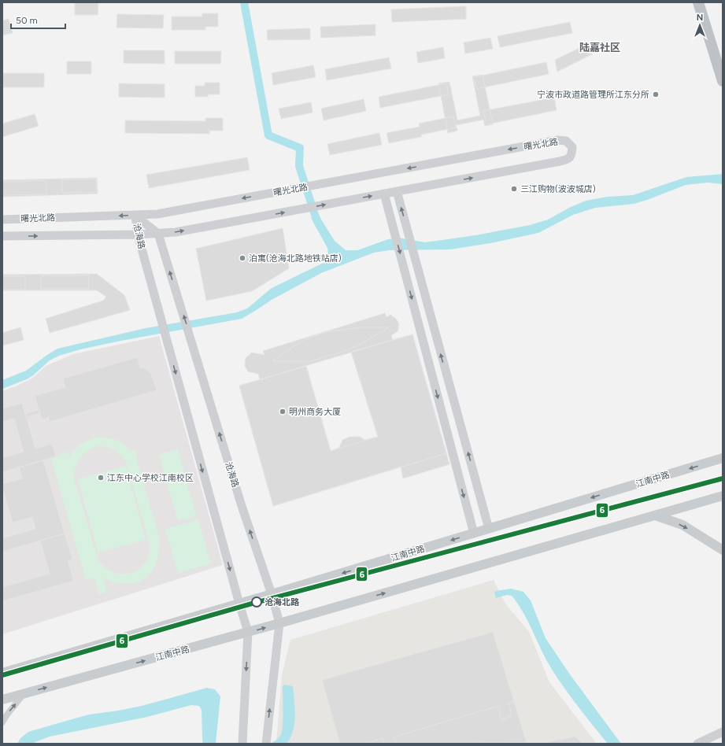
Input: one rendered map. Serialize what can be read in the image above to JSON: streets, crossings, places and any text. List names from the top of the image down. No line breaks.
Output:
{"streets":{"main road":["江南中路"],"street":["曙光北路","沧海路"]},"crossings":[["曙光北路","沧海路"],["沧海路","江南中路"]],"districts":["陆嘉社区"],"places":["宁波市政道路管理所江东分所","三江购物(波波城店)","泊寓(沧海北路地铁站店)","明州商务大厦","江东中心学校江南校区","沧海北路"],"lines":["transit line 6"],"scale_bar":"50 m","north":"top"}
